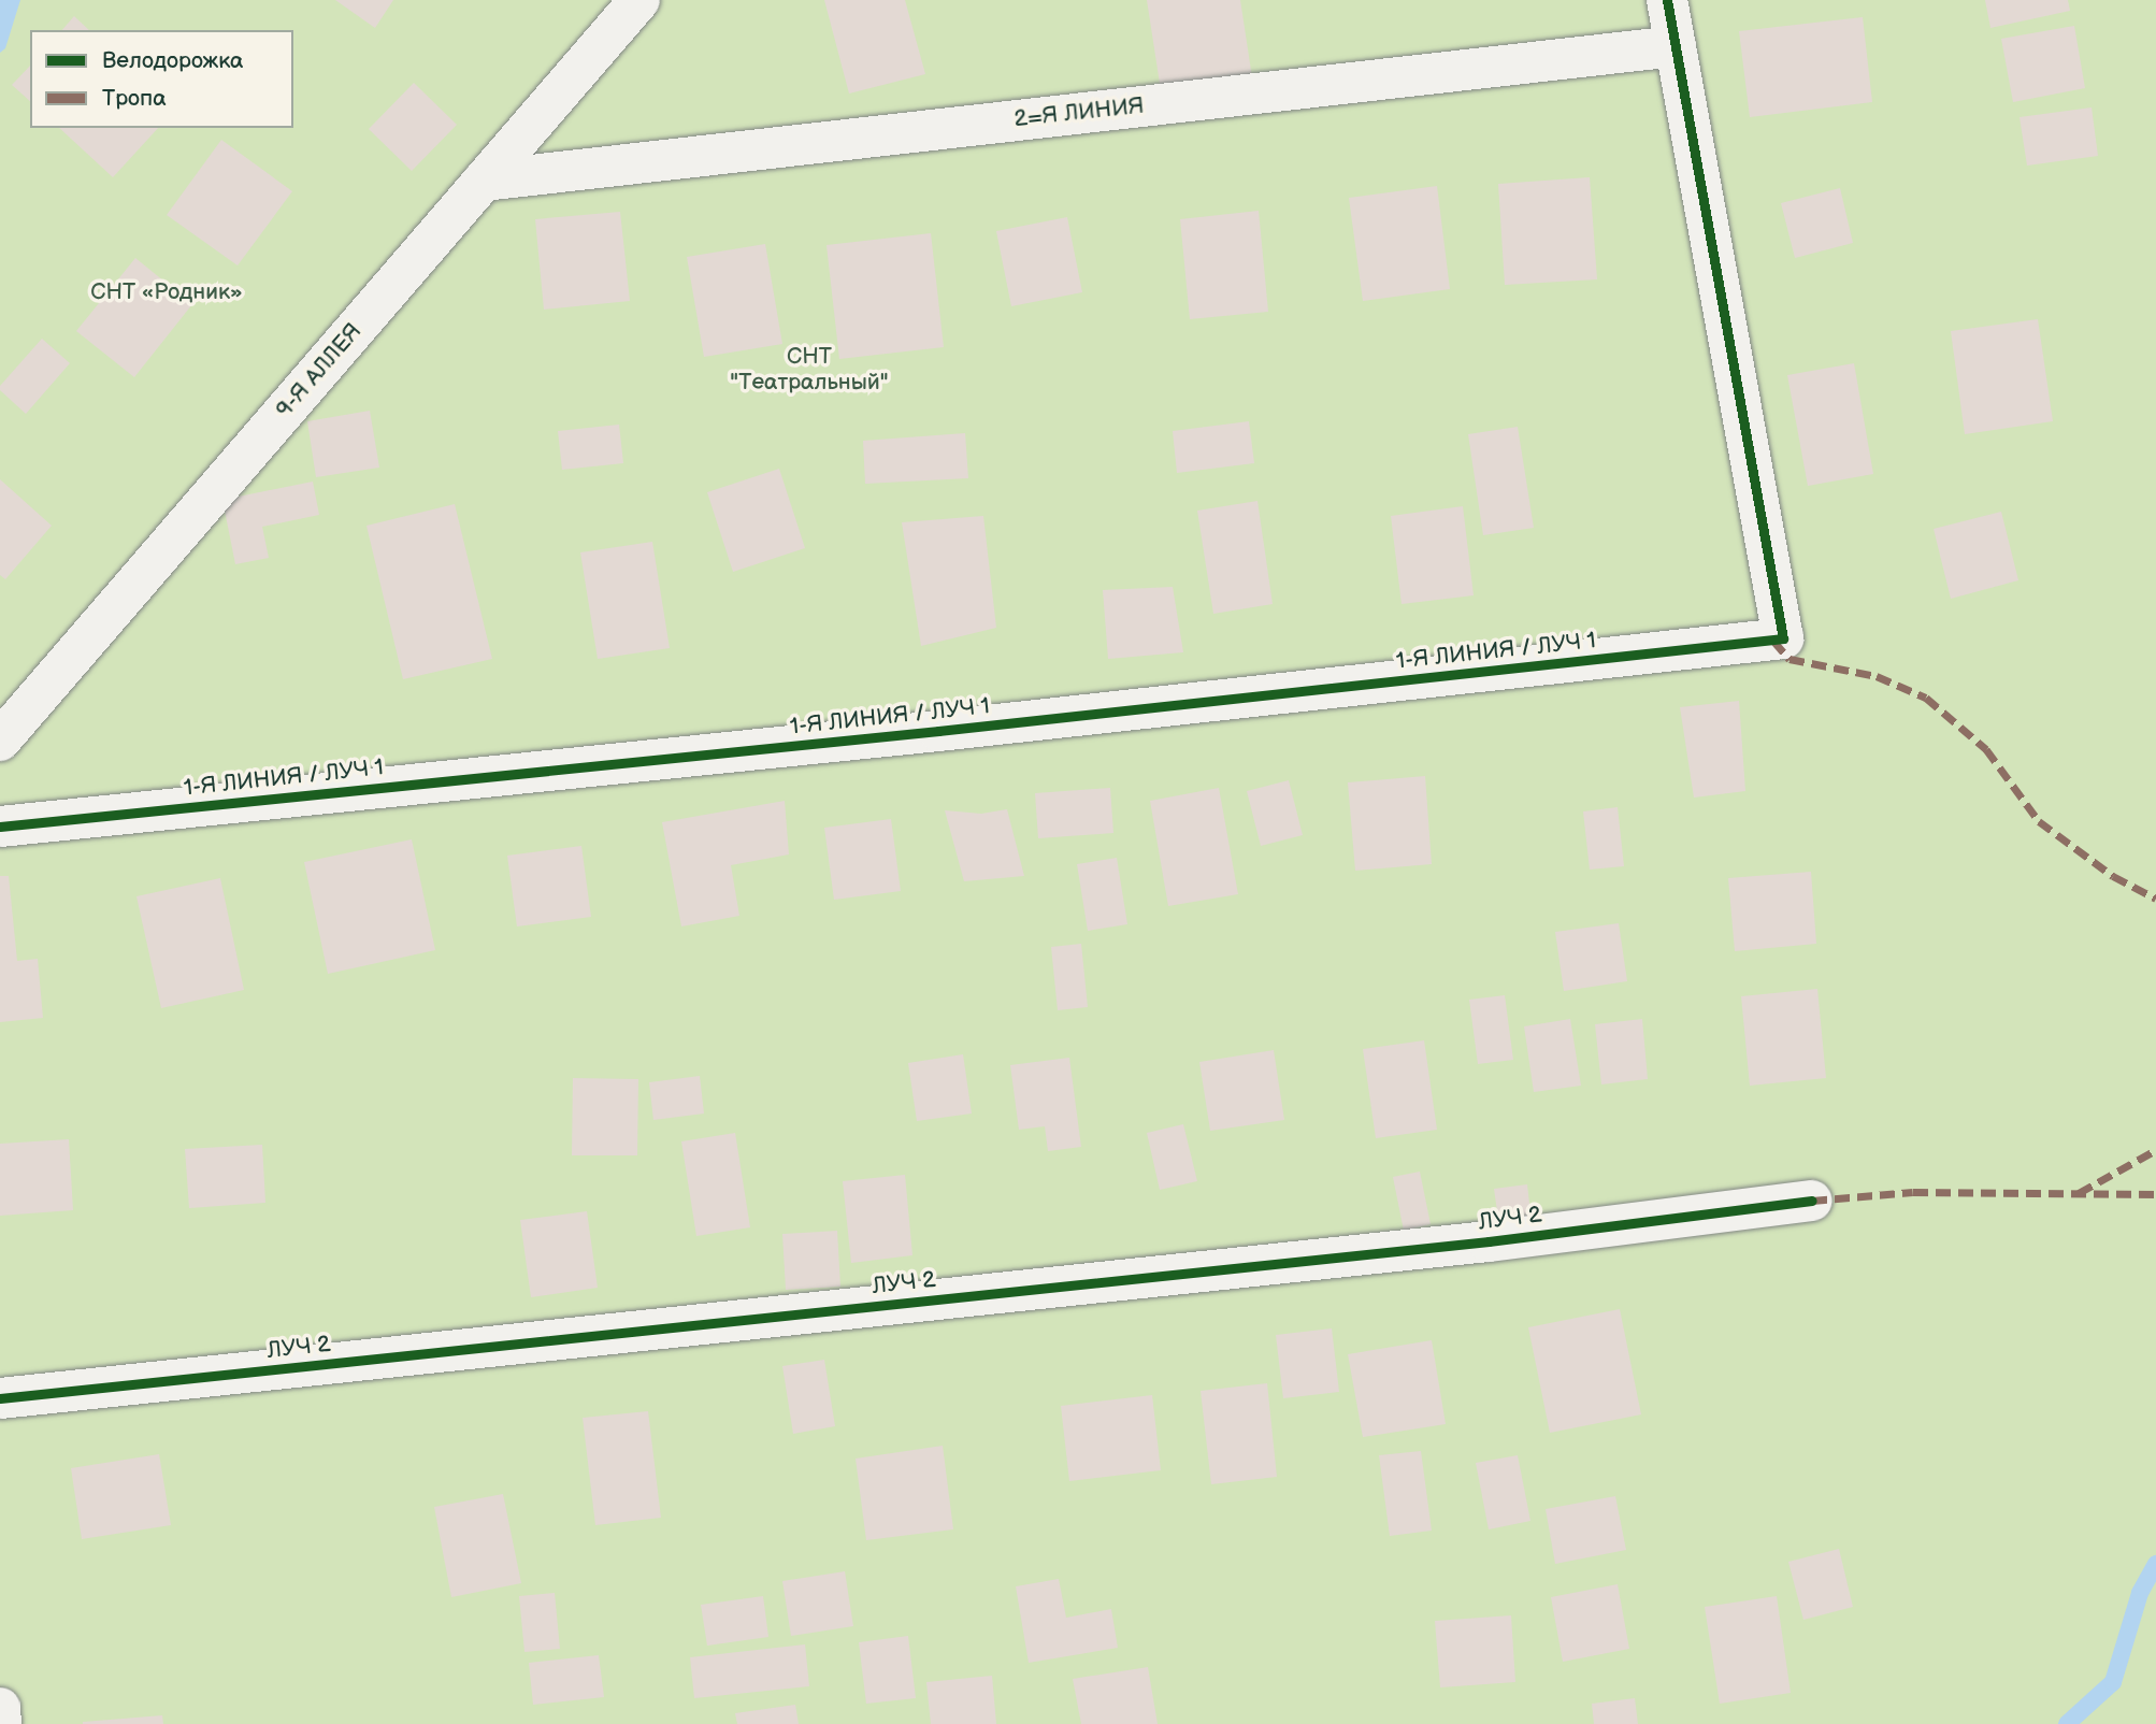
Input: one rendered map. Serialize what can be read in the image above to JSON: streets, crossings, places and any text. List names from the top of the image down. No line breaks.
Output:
{"streets":{"street":["2=Я ЛИНИЯ","9-Я АЛЛЕЯ","1-Я ЛИНИЯ / ЛУЧ 1","ЛУЧ 2"]},"crossings":[["2=Я ЛИНИЯ","9-Я АЛЛЕЯ"],["2=Я ЛИНИЯ","1-Я ЛИНИЯ / ЛУЧ 1"]],"parks":["СНТ «Родник»","СНТ \"Театральный\""],"legend":["Велодорожка","Тропа"]}
